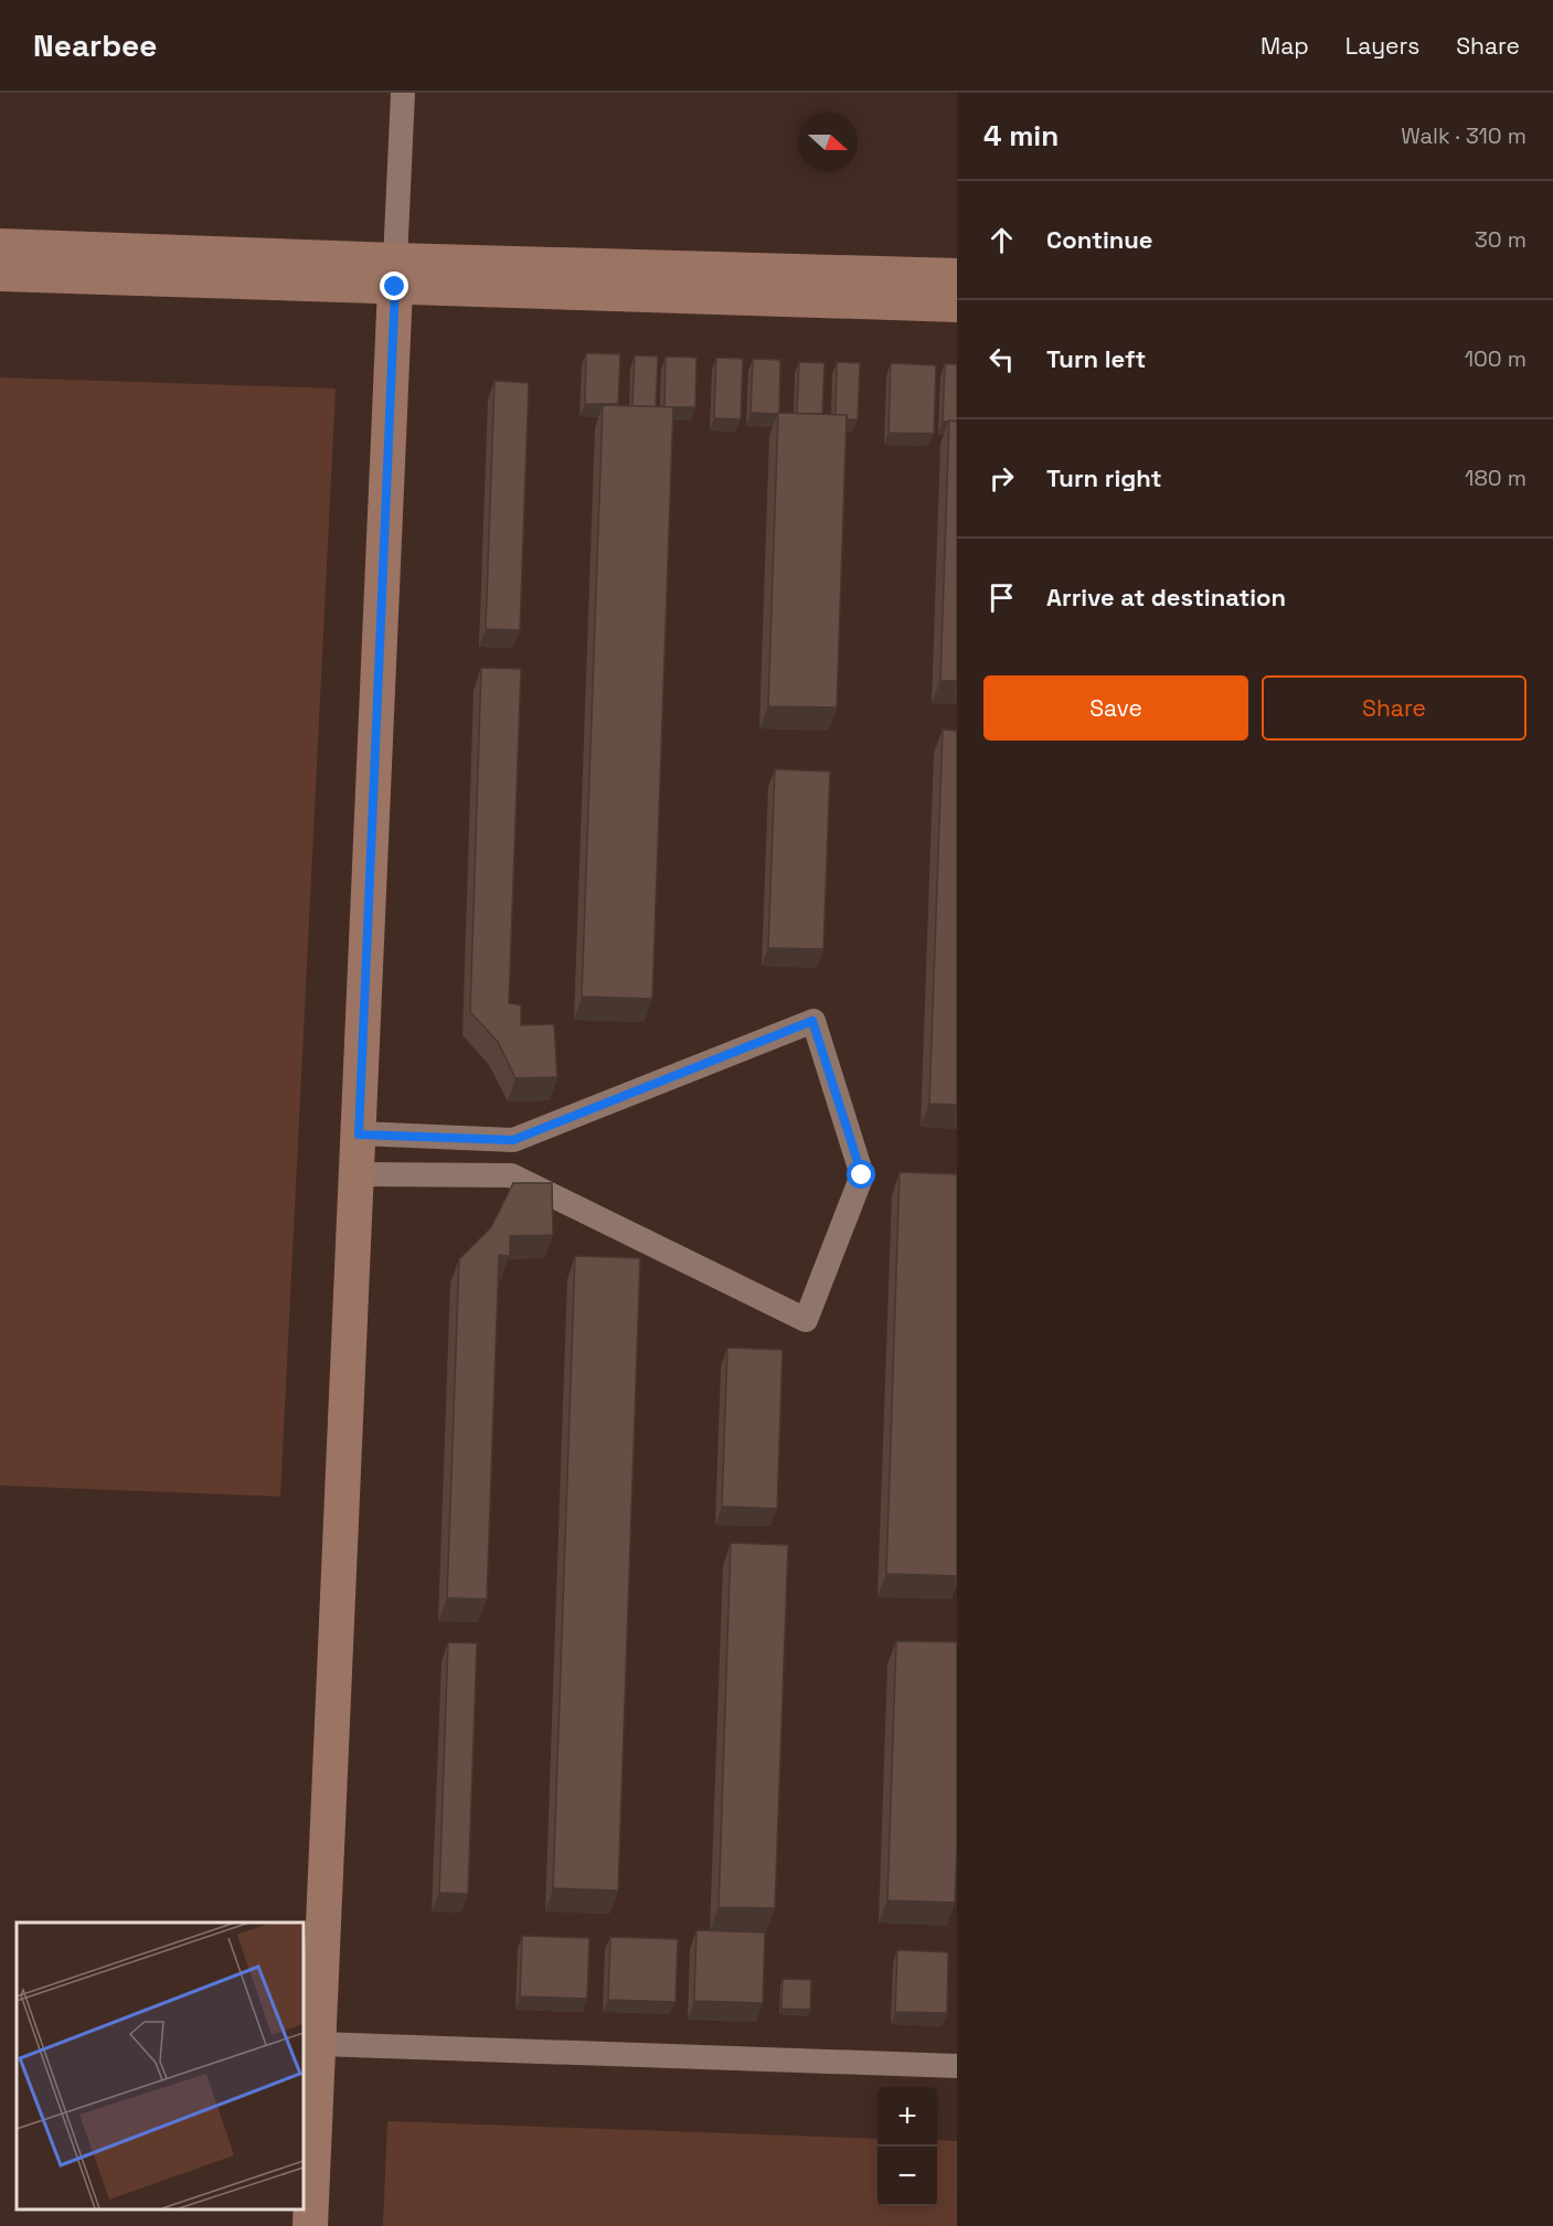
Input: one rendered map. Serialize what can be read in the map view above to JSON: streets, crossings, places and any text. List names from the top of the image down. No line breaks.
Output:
{"north":"right","page":{"header":"Nearbee","nav":["Map","Layers","Share"],"heading":["4 min","Walk · 310 m"],"list":[["Continue","30 m"],["Turn left","100 m"],["Turn right","180 m"],"Arrive at destination"],"buttons":["Save","Share"],"map_buttons":["+","−"]}}
